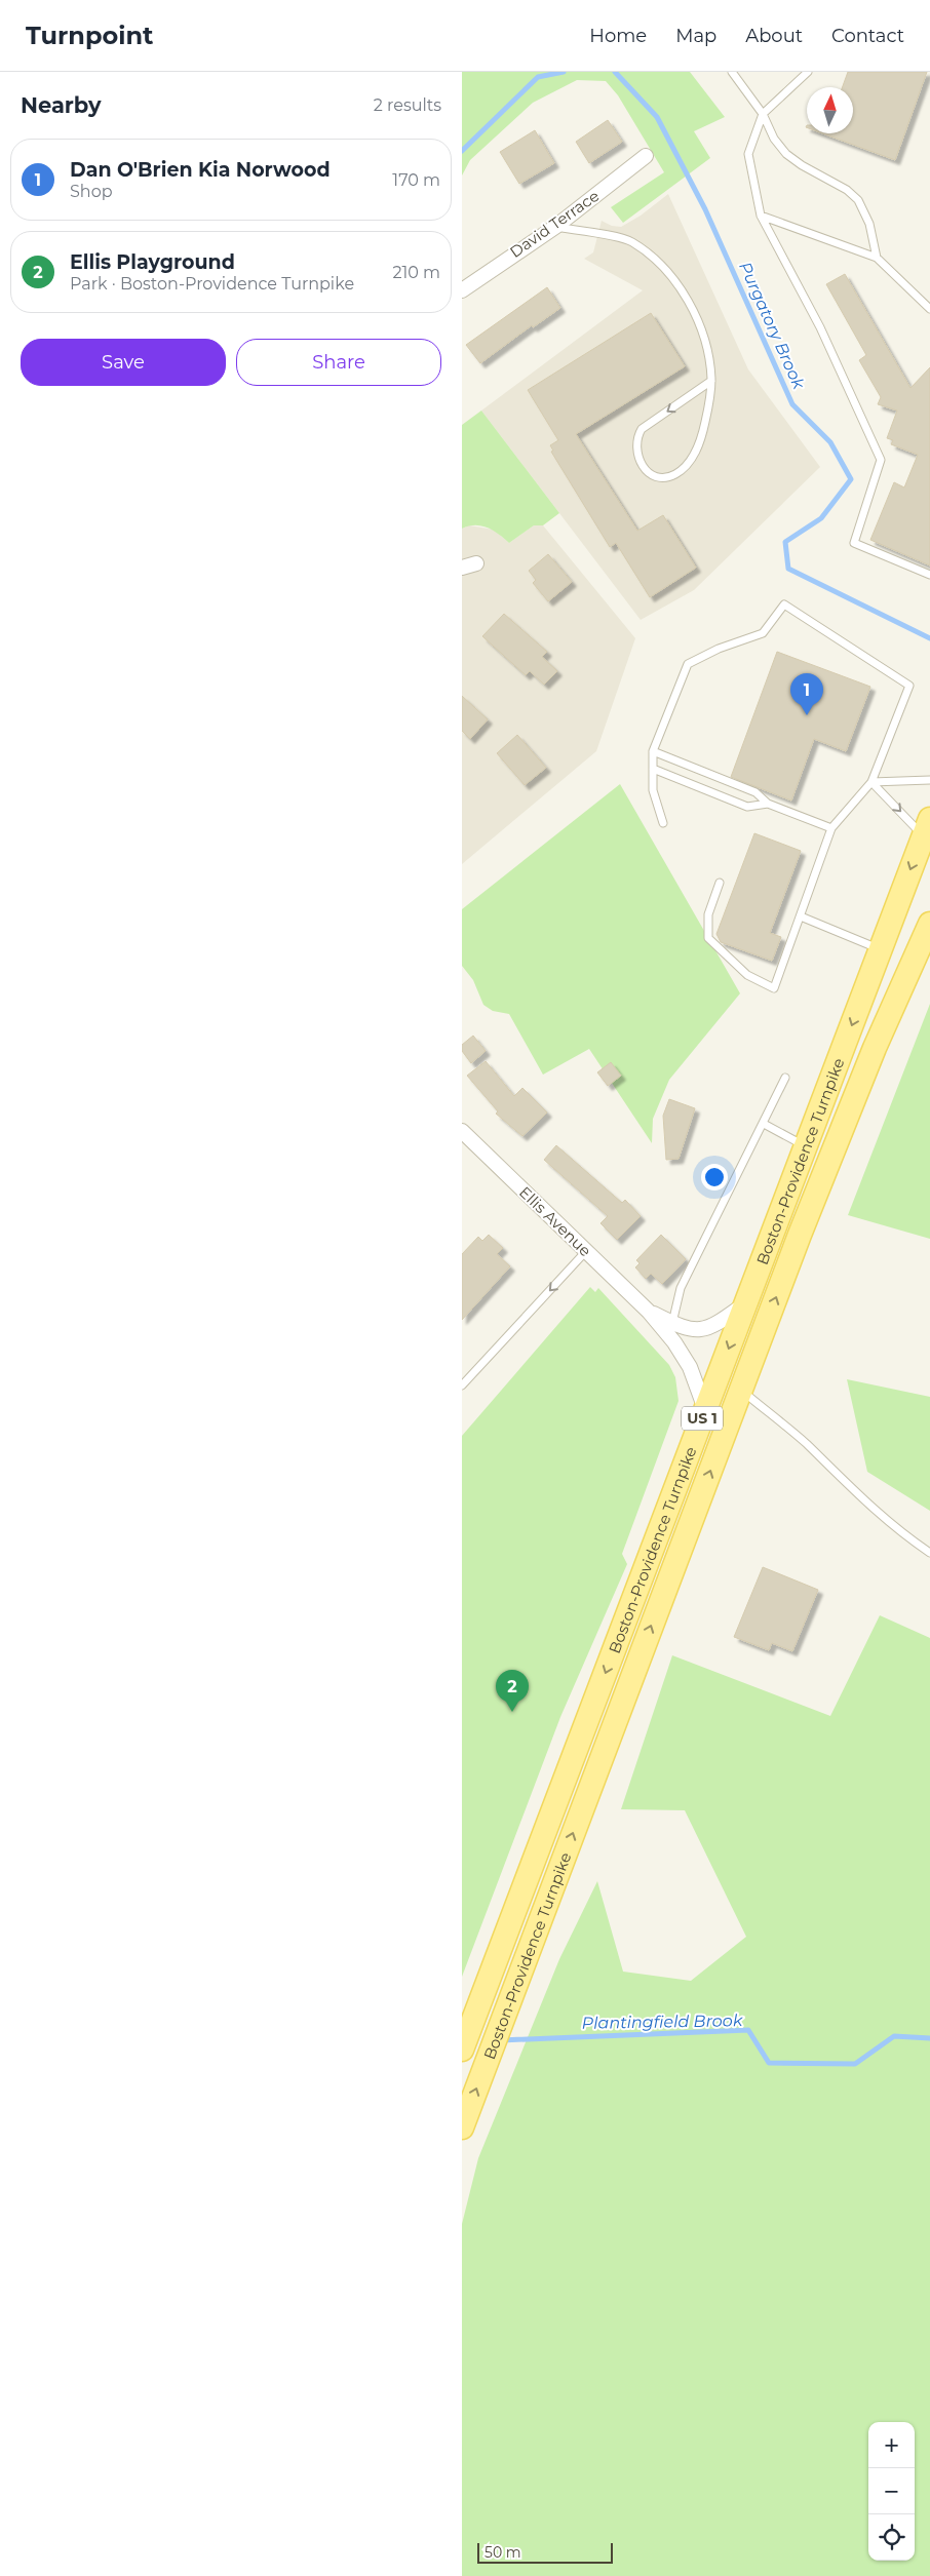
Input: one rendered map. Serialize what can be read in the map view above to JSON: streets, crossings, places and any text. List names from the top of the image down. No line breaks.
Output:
{"streets":{"main road":["Boston-Providence Turnpike","US 1"],"street":["David Terrace","Ellis Avenue"]},"crossings":[["Boston-Providence Turnpike","Ellis Avenue"]],"water":["Purgatory Brook","Plantingfield Brook"],"scale_bar":"50 m","north":"top","page":{"header":"Turnpoint","nav":["Home","Map","About","Contact"],"heading":["Nearby","2 results"],"list":[{"mark":"1","name":"Dan O'Brien Kia Norwood","note":"Shop","value":"170 m"},{"mark":"2","name":"Ellis Playground","note":"Park · Boston-Providence Turnpike","value":"210 m"}],"buttons":["Save","Share"],"pins":["1","2"],"map_buttons":["+","−"],"scale":"50 m"}}
